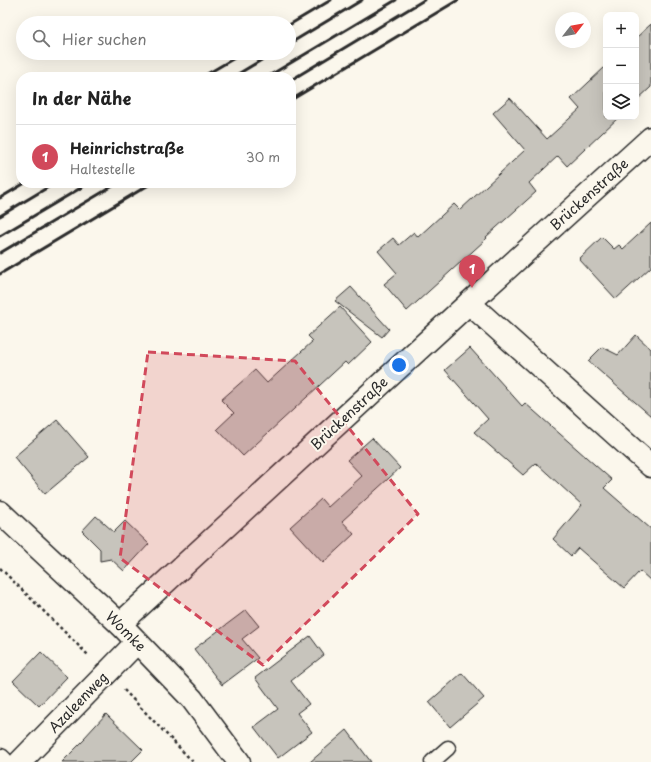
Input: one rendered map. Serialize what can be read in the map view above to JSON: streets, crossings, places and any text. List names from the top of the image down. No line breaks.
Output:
{"streets":{"street":["Brückenstraße","Womke","Azaleenweg"]},"crossings":[["Brückenstraße","Womke"],["Womke","Azaleenweg"]],"north":"top right","page":{"map_buttons":["+","−"],"search":"Hier suchen","heading":"In der Nähe","list":[{"mark":"1","name":"Heinrichstraße","note":"Haltestelle","value":"30 m"}],"pins":"1"}}
